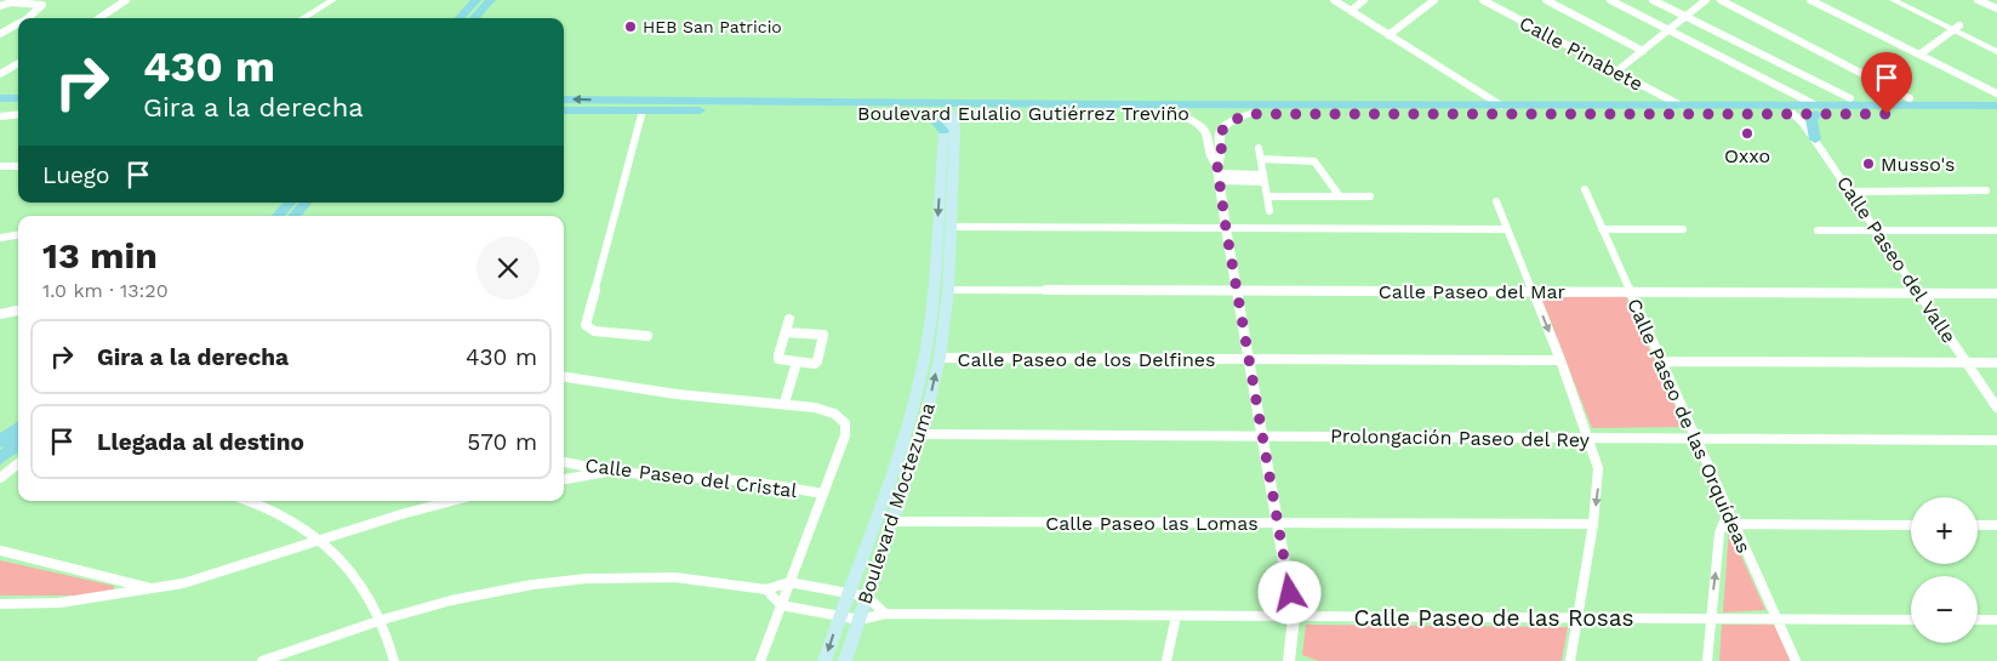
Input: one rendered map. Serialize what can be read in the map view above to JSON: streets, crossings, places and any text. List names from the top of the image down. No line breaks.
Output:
{"streets":{"main road":["Boulevard Eulalio Gutiérrez Treviño","Boulevard Moctezuma"],"street":["Calle Pinabete","Calle Paseo del Valle","Calle Paseo del Mar","Calle Paseo de los Delfines","Calle Paseo de las Orquídeas","Prolongación Paseo del Rey","Calle Paseo del Cristal","Calle Paseo las Lomas","Calle Paseo de las Rosas"]},"crossings":[["Calle Pinabete","Boulevard Eulalio Gutiérrez Treviño"],["Boulevard Eulalio Gutiérrez Treviño","Calle Paseo del Valle"],["Boulevard Eulalio Gutiérrez Treviño","Boulevard Moctezuma"],["Calle Paseo del Valle","Calle Paseo del Mar"],["Calle Paseo del Mar","Calle Paseo de las Orquídeas"],["Calle Paseo del Mar","Boulevard Moctezuma"],["Calle Paseo de los Delfines","Boulevard Moctezuma"],["Calle Paseo de las Orquídeas","Prolongación Paseo del Rey"],["Calle Paseo de las Orquídeas","Calle Paseo de las Rosas"],["Prolongación Paseo del Rey","Boulevard Moctezuma"],["Boulevard Moctezuma","Calle Paseo las Lomas"],["Boulevard Moctezuma","Calle Paseo de las Rosas"]],"places":["HEB San Patricio","Oxxo","Musso's"],"page":{"turn":["430 m","Gira a la derecha"],"then":"Luego","heading":["13 min","1.0 km · 13:20"],"list":[{"name":"Gira a la derecha","value":"430 m"},{"name":"Llegada al destino","value":"570 m"}],"map_buttons":["+","−"]}}
